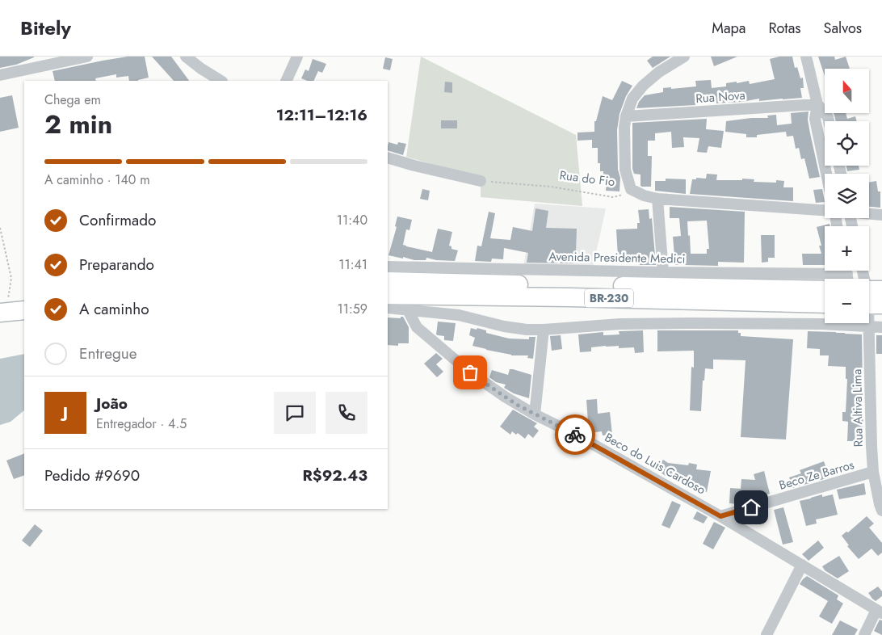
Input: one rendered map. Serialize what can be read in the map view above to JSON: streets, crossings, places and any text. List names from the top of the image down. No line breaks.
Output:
{"streets":{"main road":["BR-230"],"street":["Rua Nova","Rua do Fio","Avenida Presidente Medici","Rua Altiva Lima","Beco do Luis Cardoso","Beco Ze Barros"]},"crossings":[["Rua Altiva Lima","Beco Ze Barros"],["Beco do Luis Cardoso","Beco Ze Barros"]],"north":"top","page":{"header":"Bitely","nav":["Mapa","Rotas","Salvos"],"map_buttons":["+","−"],"heading":["2 min","Chega em","12:11–12:16"],"panel":["João","Entregador · 4.5","Pedido #9690","R$92.43"],"bar":"A caminho · 140 m","list":[["Confirmado","11:40"],["Preparando","11:41"],["A caminho","11:59"],"Entregue"],"round":"J"}}
